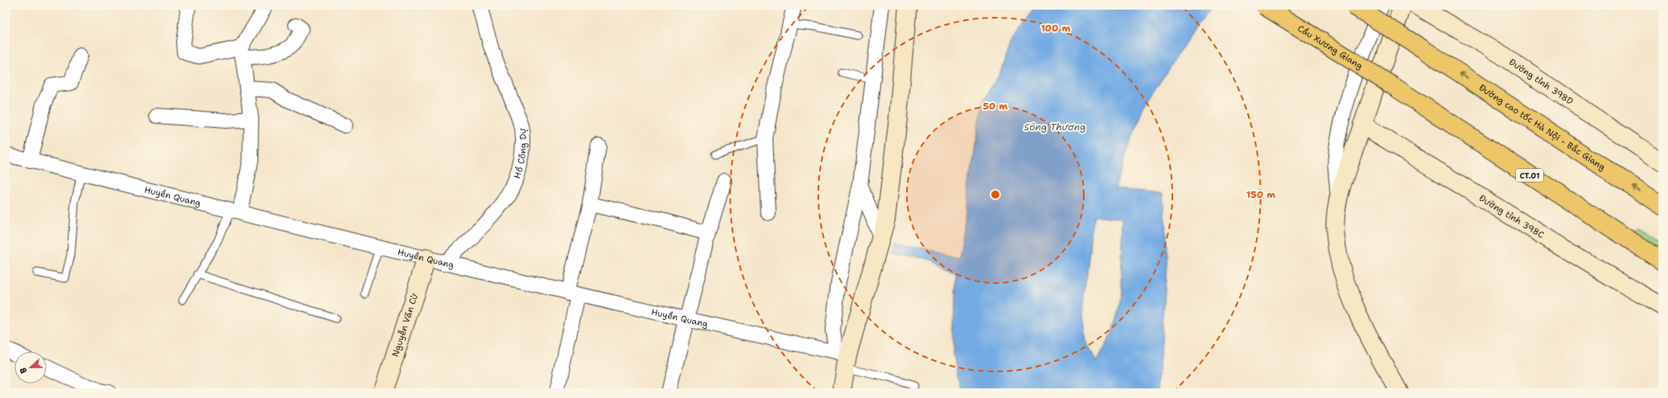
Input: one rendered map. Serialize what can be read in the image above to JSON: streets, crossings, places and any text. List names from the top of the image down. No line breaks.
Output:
{"streets":{"highway":["Cầu Xương Giang","Đường cao tốc Hà Nội - Bắc Giang","CT.01"],"street":["Đường tỉnh 398D","Hồ Công Dự","Huyền Quang","Đường tỉnh 398C","Nguyễn Văn Cừ"]},"crossings":[["Hồ Công Dự","Huyền Quang"],["Huyền Quang","Nguyễn Văn Cừ"]],"one_way":["Đường cao tốc Hà Nội - Bắc Giang"],"water":["Sông Thương"],"north":"left","rings":["100 m","50 m","150 m"]}
